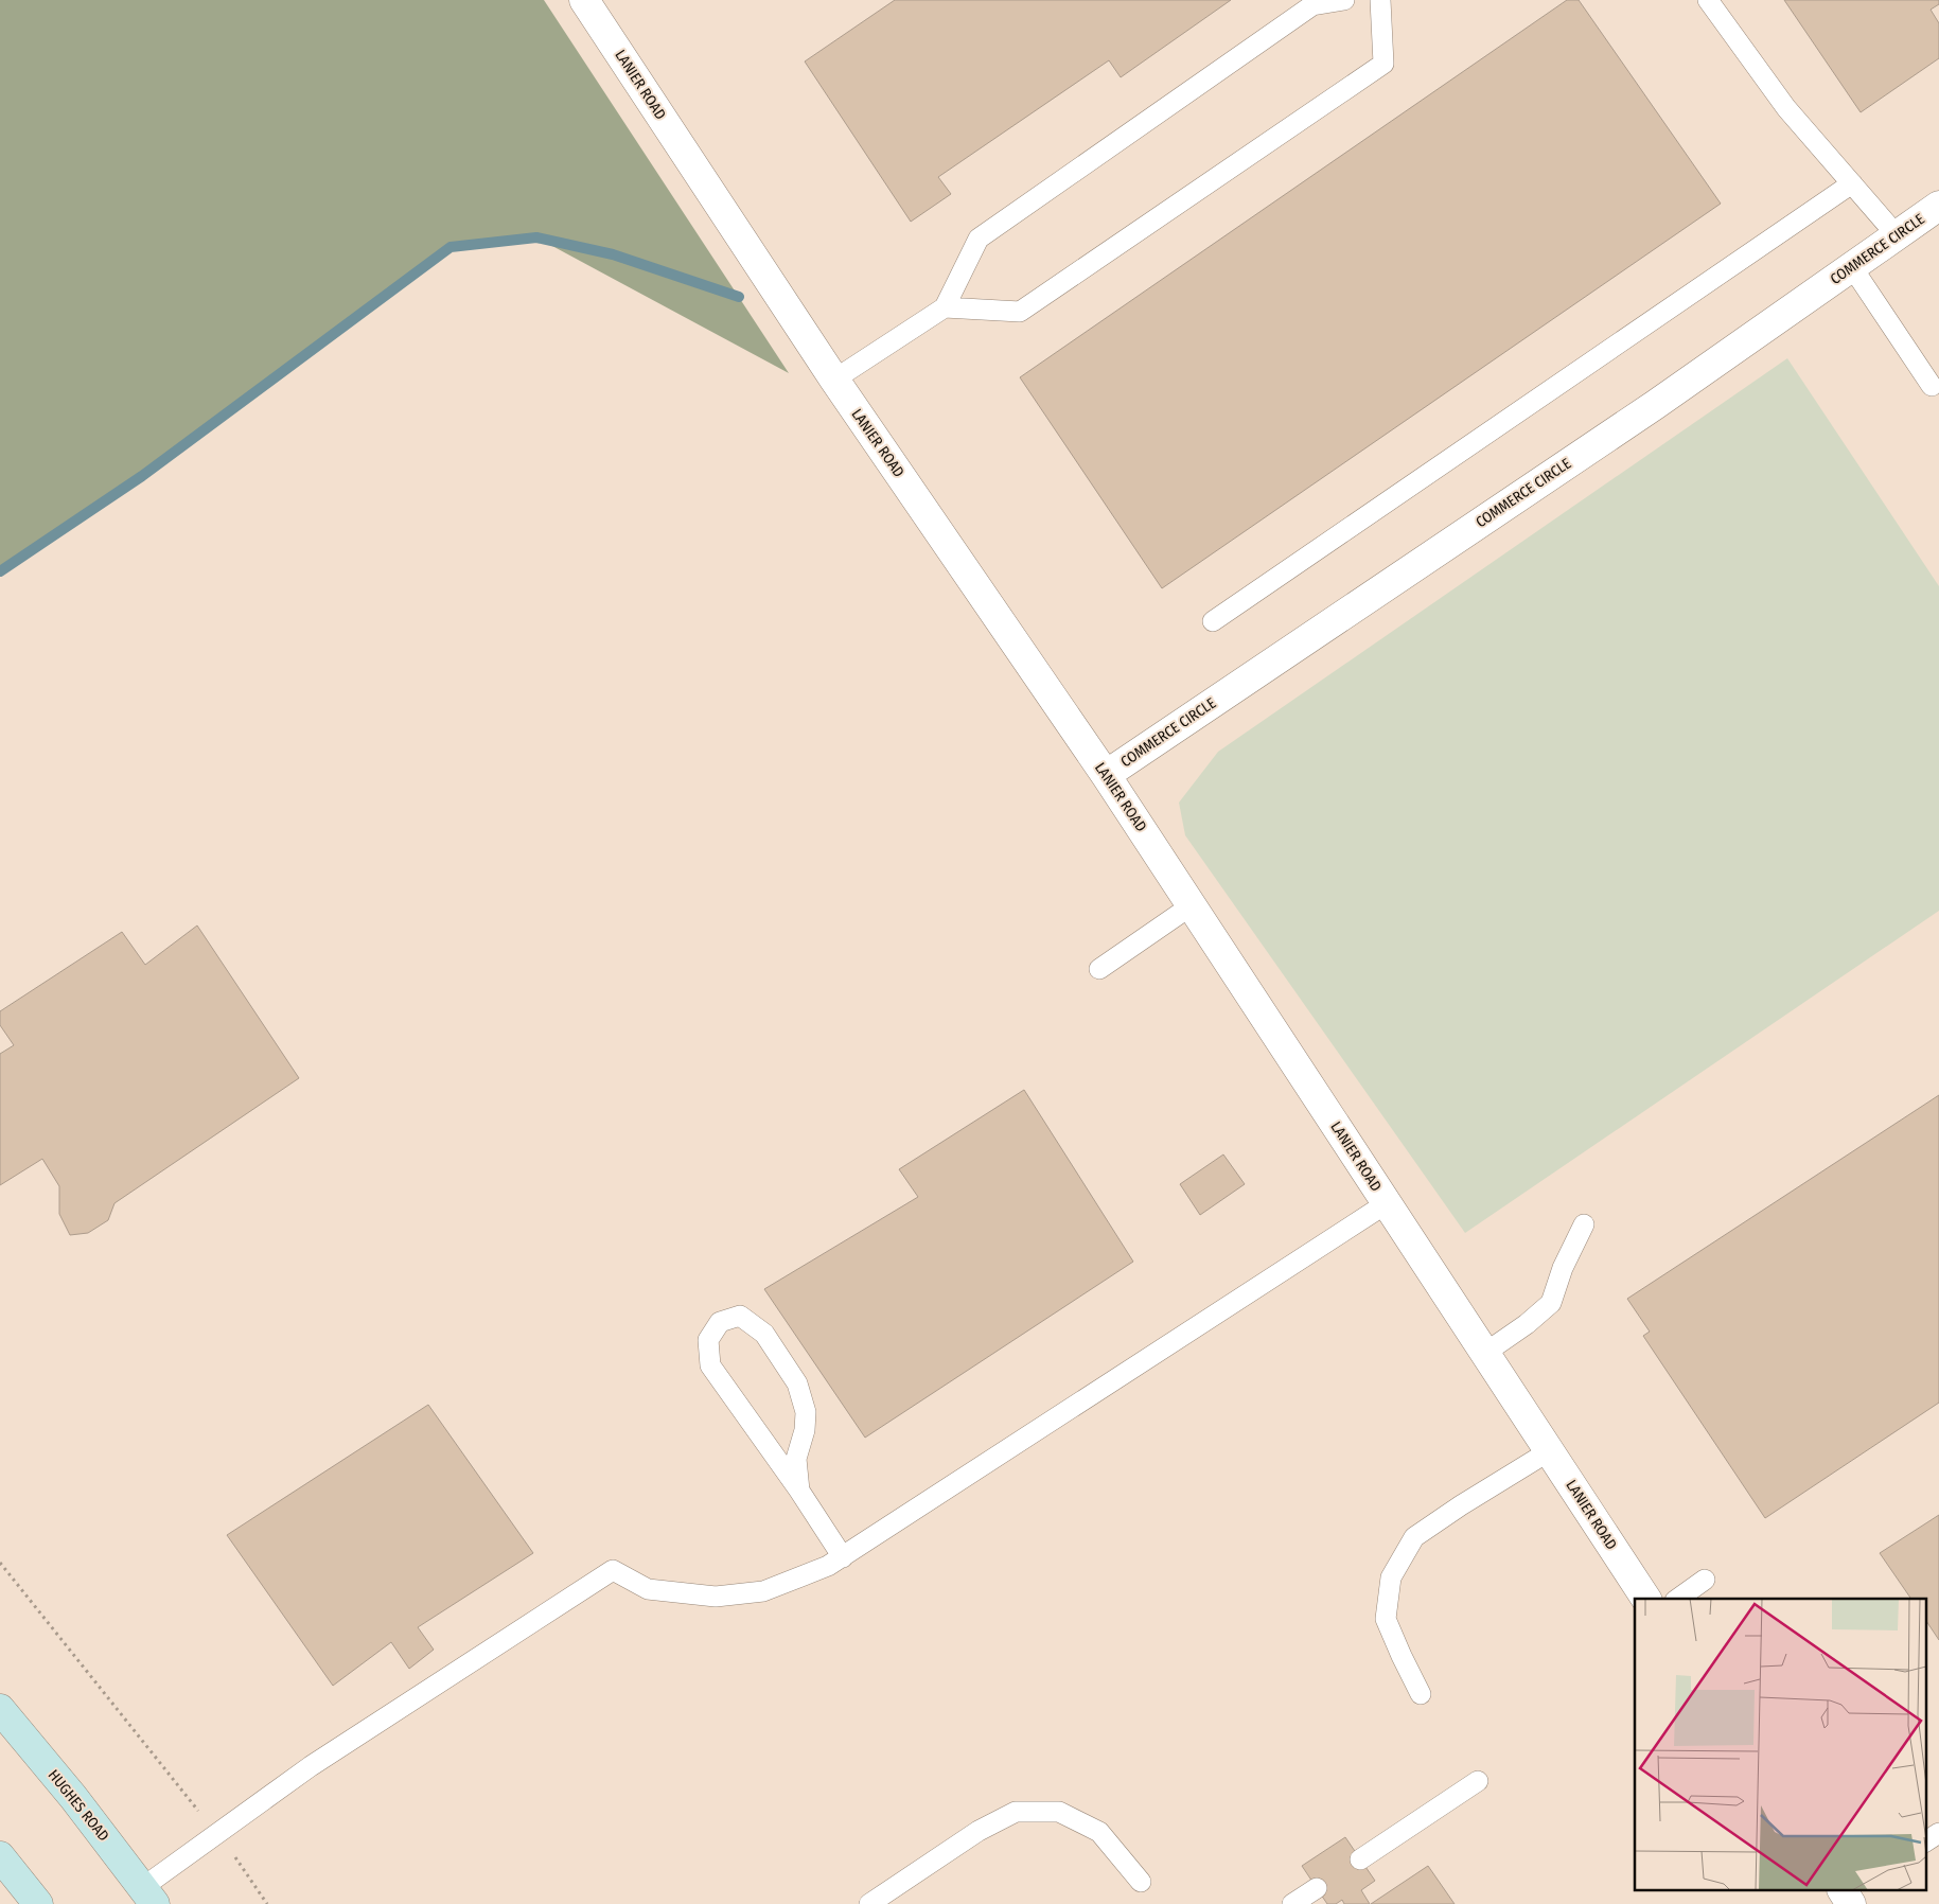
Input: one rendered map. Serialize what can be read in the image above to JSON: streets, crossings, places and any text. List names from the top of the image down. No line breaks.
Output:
{"streets":{"main road":["HUGHES ROAD"],"street":["LANIER ROAD","COMMERCE CIRCLE"]},"crossings":[["LANIER ROAD","COMMERCE CIRCLE"]]}
